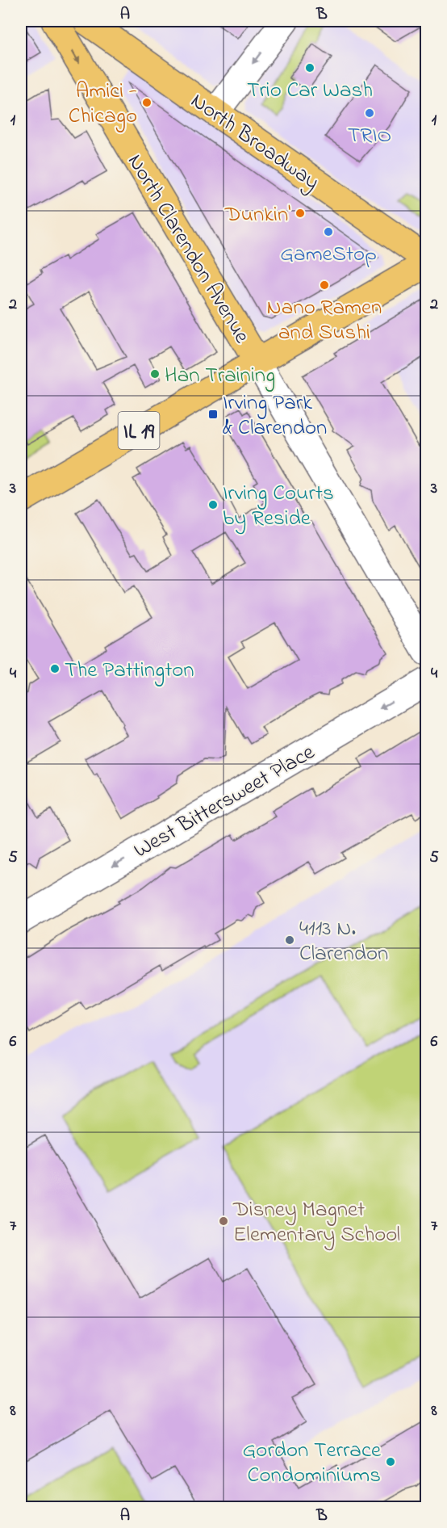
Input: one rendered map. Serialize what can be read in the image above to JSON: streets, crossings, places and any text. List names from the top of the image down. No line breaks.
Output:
{"streets":{"main road":["North Broadway","North Clarendon Avenue","IL 19"],"street":["West Bittersweet Place"]},"crossings":[["North Clarendon Avenue","IL 19"]],"one_way":["North Clarendon Avenue","West Bittersweet Place"],"places":{"other":["Trio Car Wash","Amici - Chicago","TRIO","Dunkin'","GameStop","Nano Ramen and Sushi","Han Training","Irving Courts by Reside","The Pattington","4113 N. Clarendon","Disney Magnet Elementary School","Gordon Terrace Condominiums"],"transit":["Irving Park & Clarendon"]},"grid":{"columns":["A","B"],"rows":["1","2","3","4","5","6","7","8"]}}
